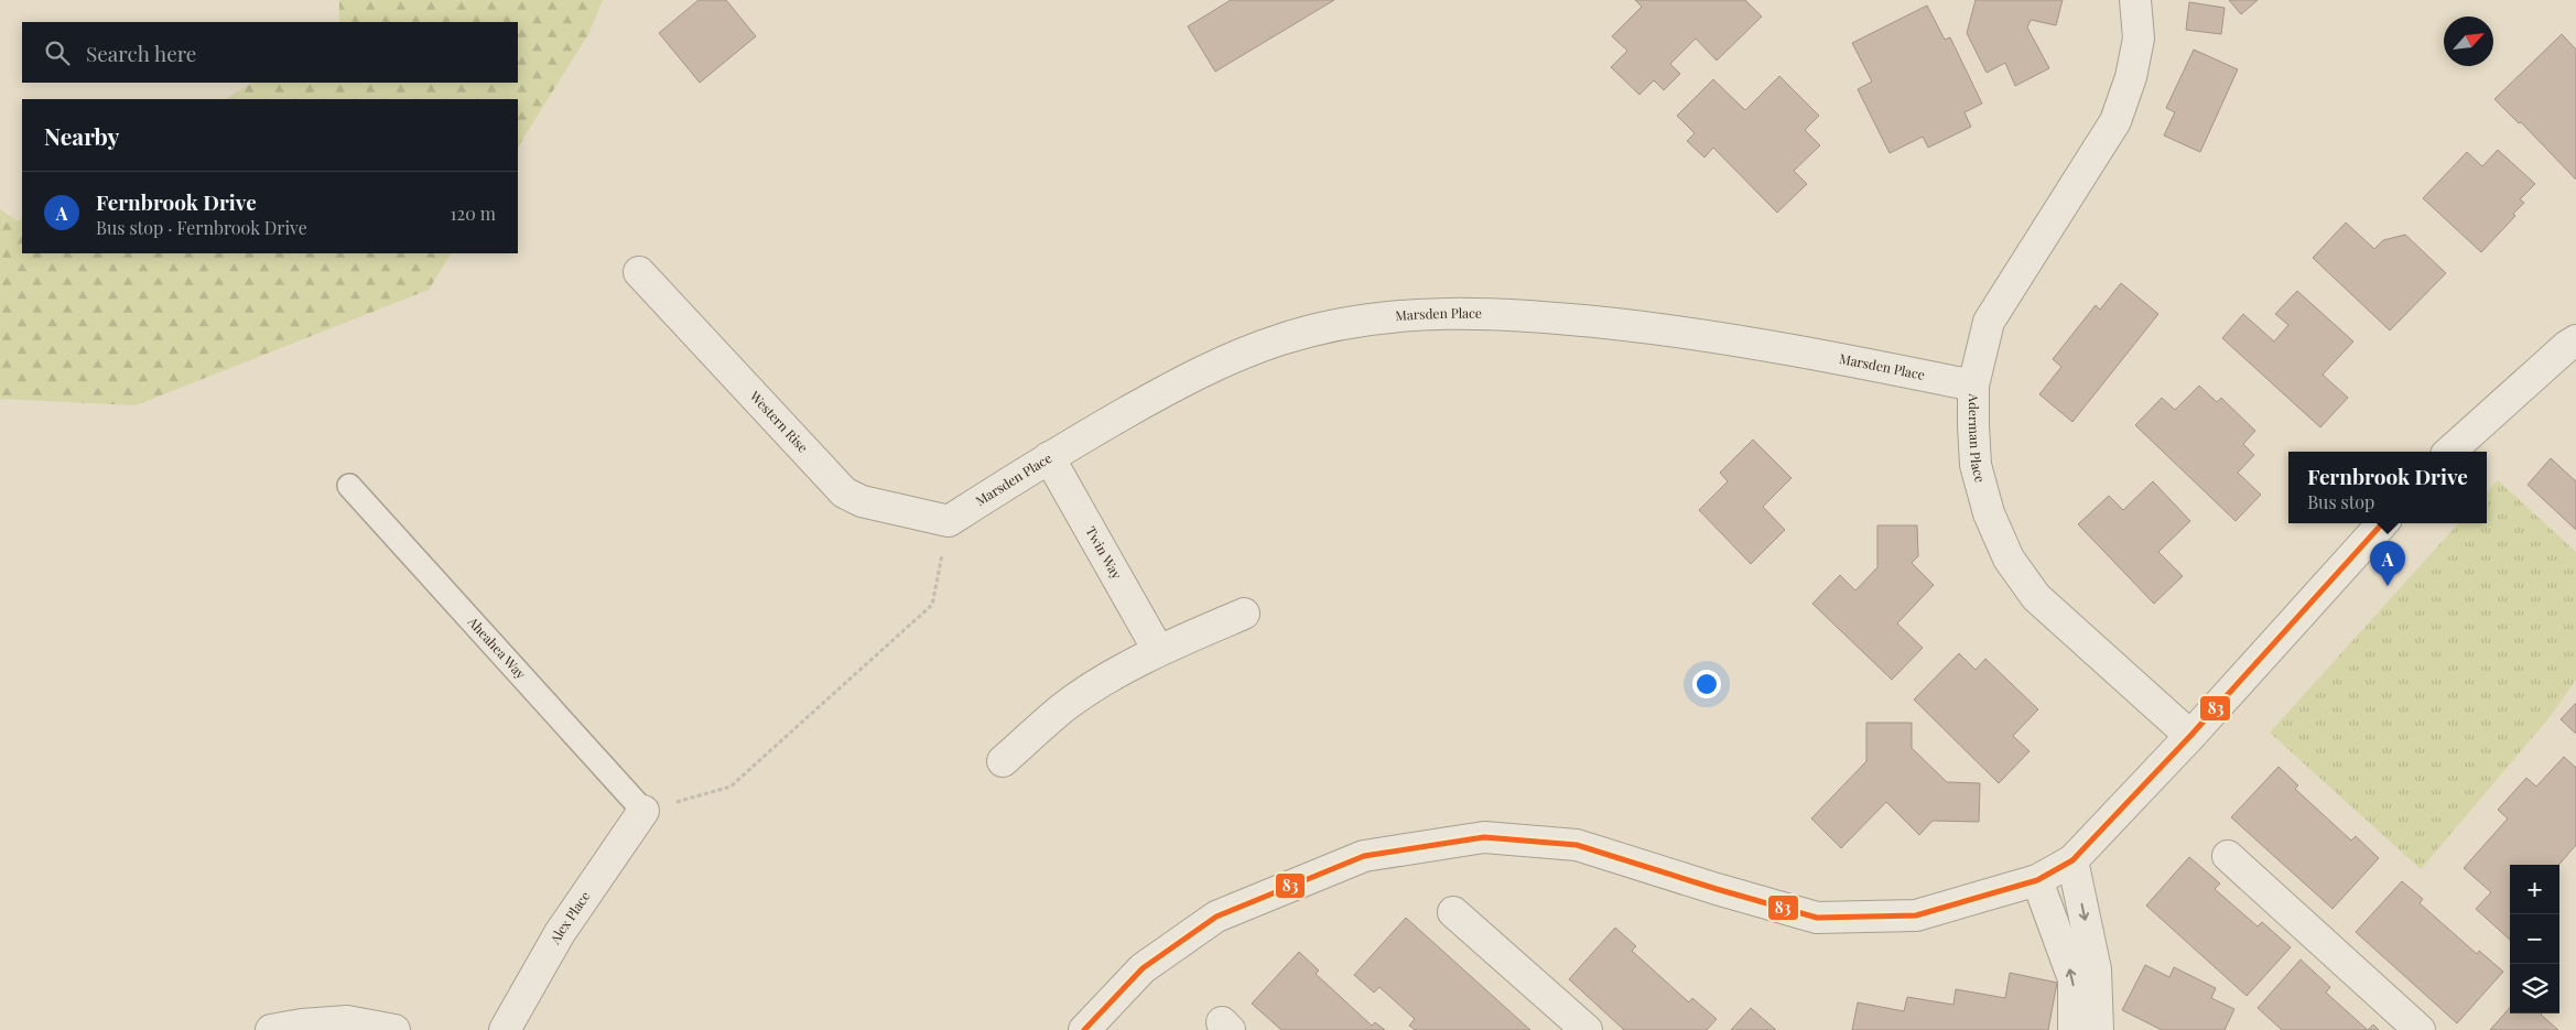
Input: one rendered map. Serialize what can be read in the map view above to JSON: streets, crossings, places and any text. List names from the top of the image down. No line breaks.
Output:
{"streets":{"street":["Marsden Place","Western Rise","Aderman Place","Twin Way","Alex Place"],"lane":["Aheahea Way"]},"crossings":[["Marsden Place","Western Rise"],["Marsden Place","Aderman Place"],["Marsden Place","Twin Way"],["Aheahea Way","Alex Place"]],"lines":["transit line 83"],"north":"top right","page":{"search":"Search here","heading":"Nearby","list":[{"mark":"A","name":"Fernbrook Drive","note":"Bus stop · Fernbrook Drive","value":"120 m"}],"popup":["Fernbrook Drive","Bus stop"],"pins":"A","map_buttons":["+","−"]}}
